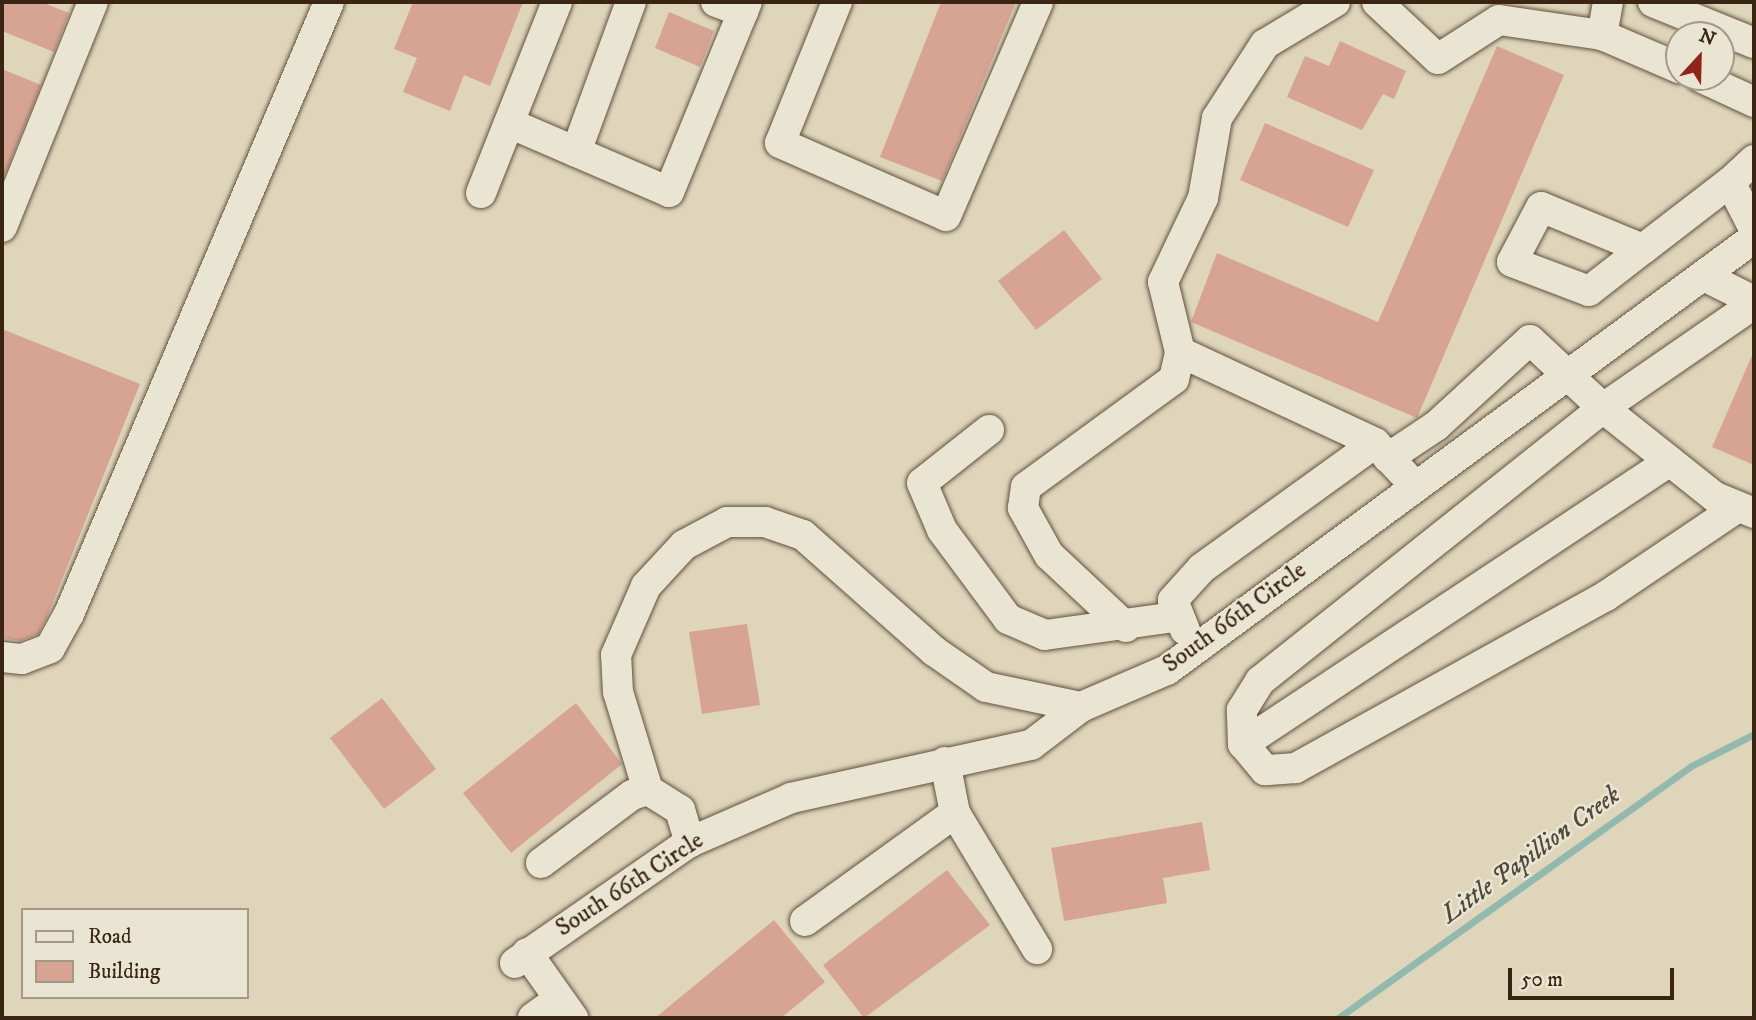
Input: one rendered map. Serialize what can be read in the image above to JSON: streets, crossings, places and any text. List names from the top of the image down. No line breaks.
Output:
{"streets":{"street":["South 66th Circle"]},"water":["Little Papillion Creek"],"legend":["Road","Building"],"scale_bar":"50 m","north":"top"}
